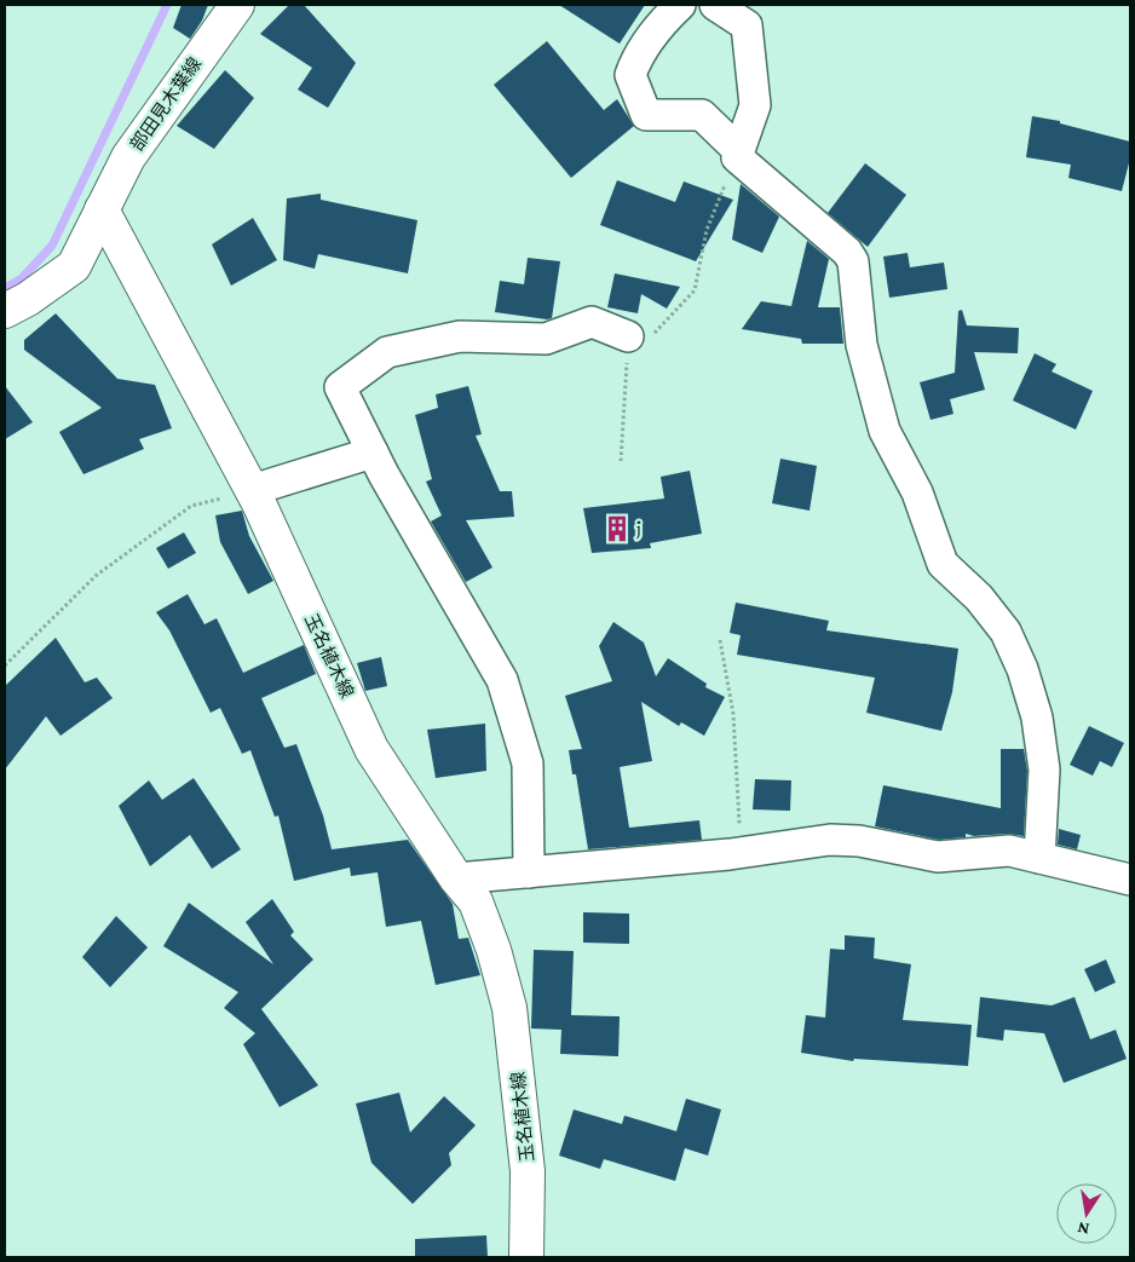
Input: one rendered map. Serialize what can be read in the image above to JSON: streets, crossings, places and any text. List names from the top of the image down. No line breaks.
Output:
{"streets":{"main road":["部田見木葉線","玉名植木線"]},"crossings":[["部田見木葉線","玉名植木線"]],"places":{"building":["j"]},"north":"bottom"}
